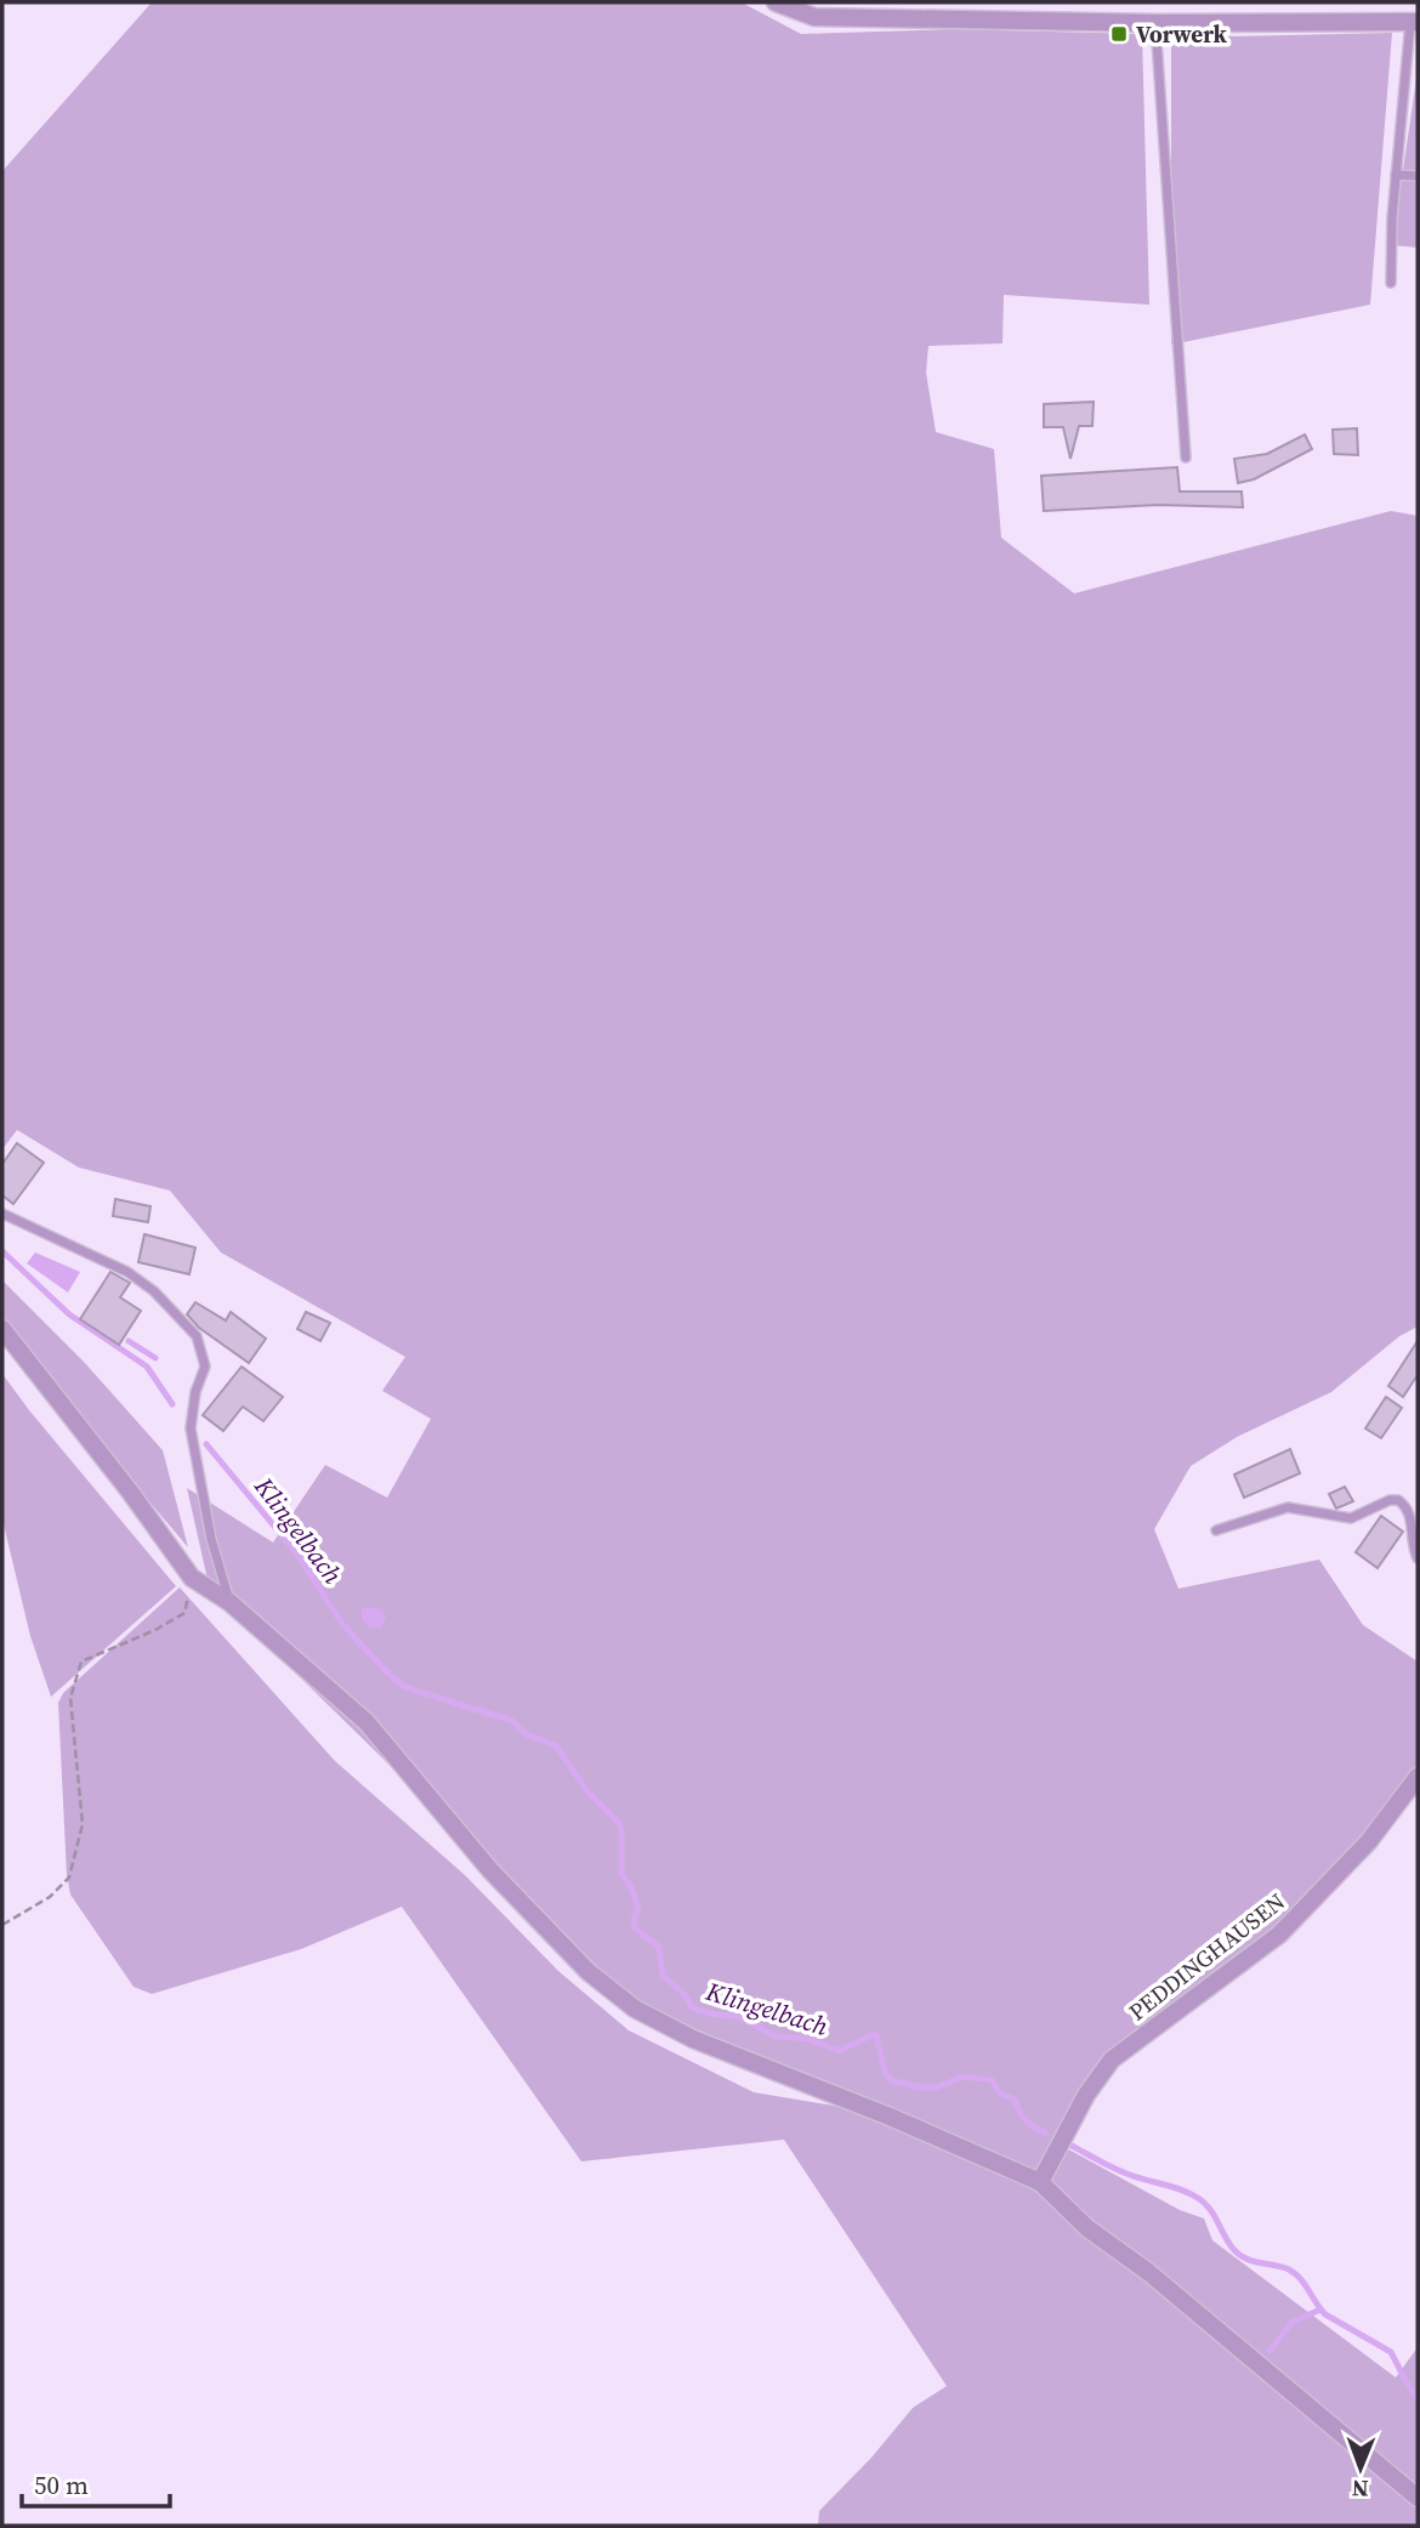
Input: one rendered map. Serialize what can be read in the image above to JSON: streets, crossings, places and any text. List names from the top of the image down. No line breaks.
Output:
{"streets":{"street":["PEDDINGHAUSEN"]},"water":["Klingelbach"],"places":{"transit":["Vorwerk"]},"scale_bar":"50 m","north":"bottom"}
